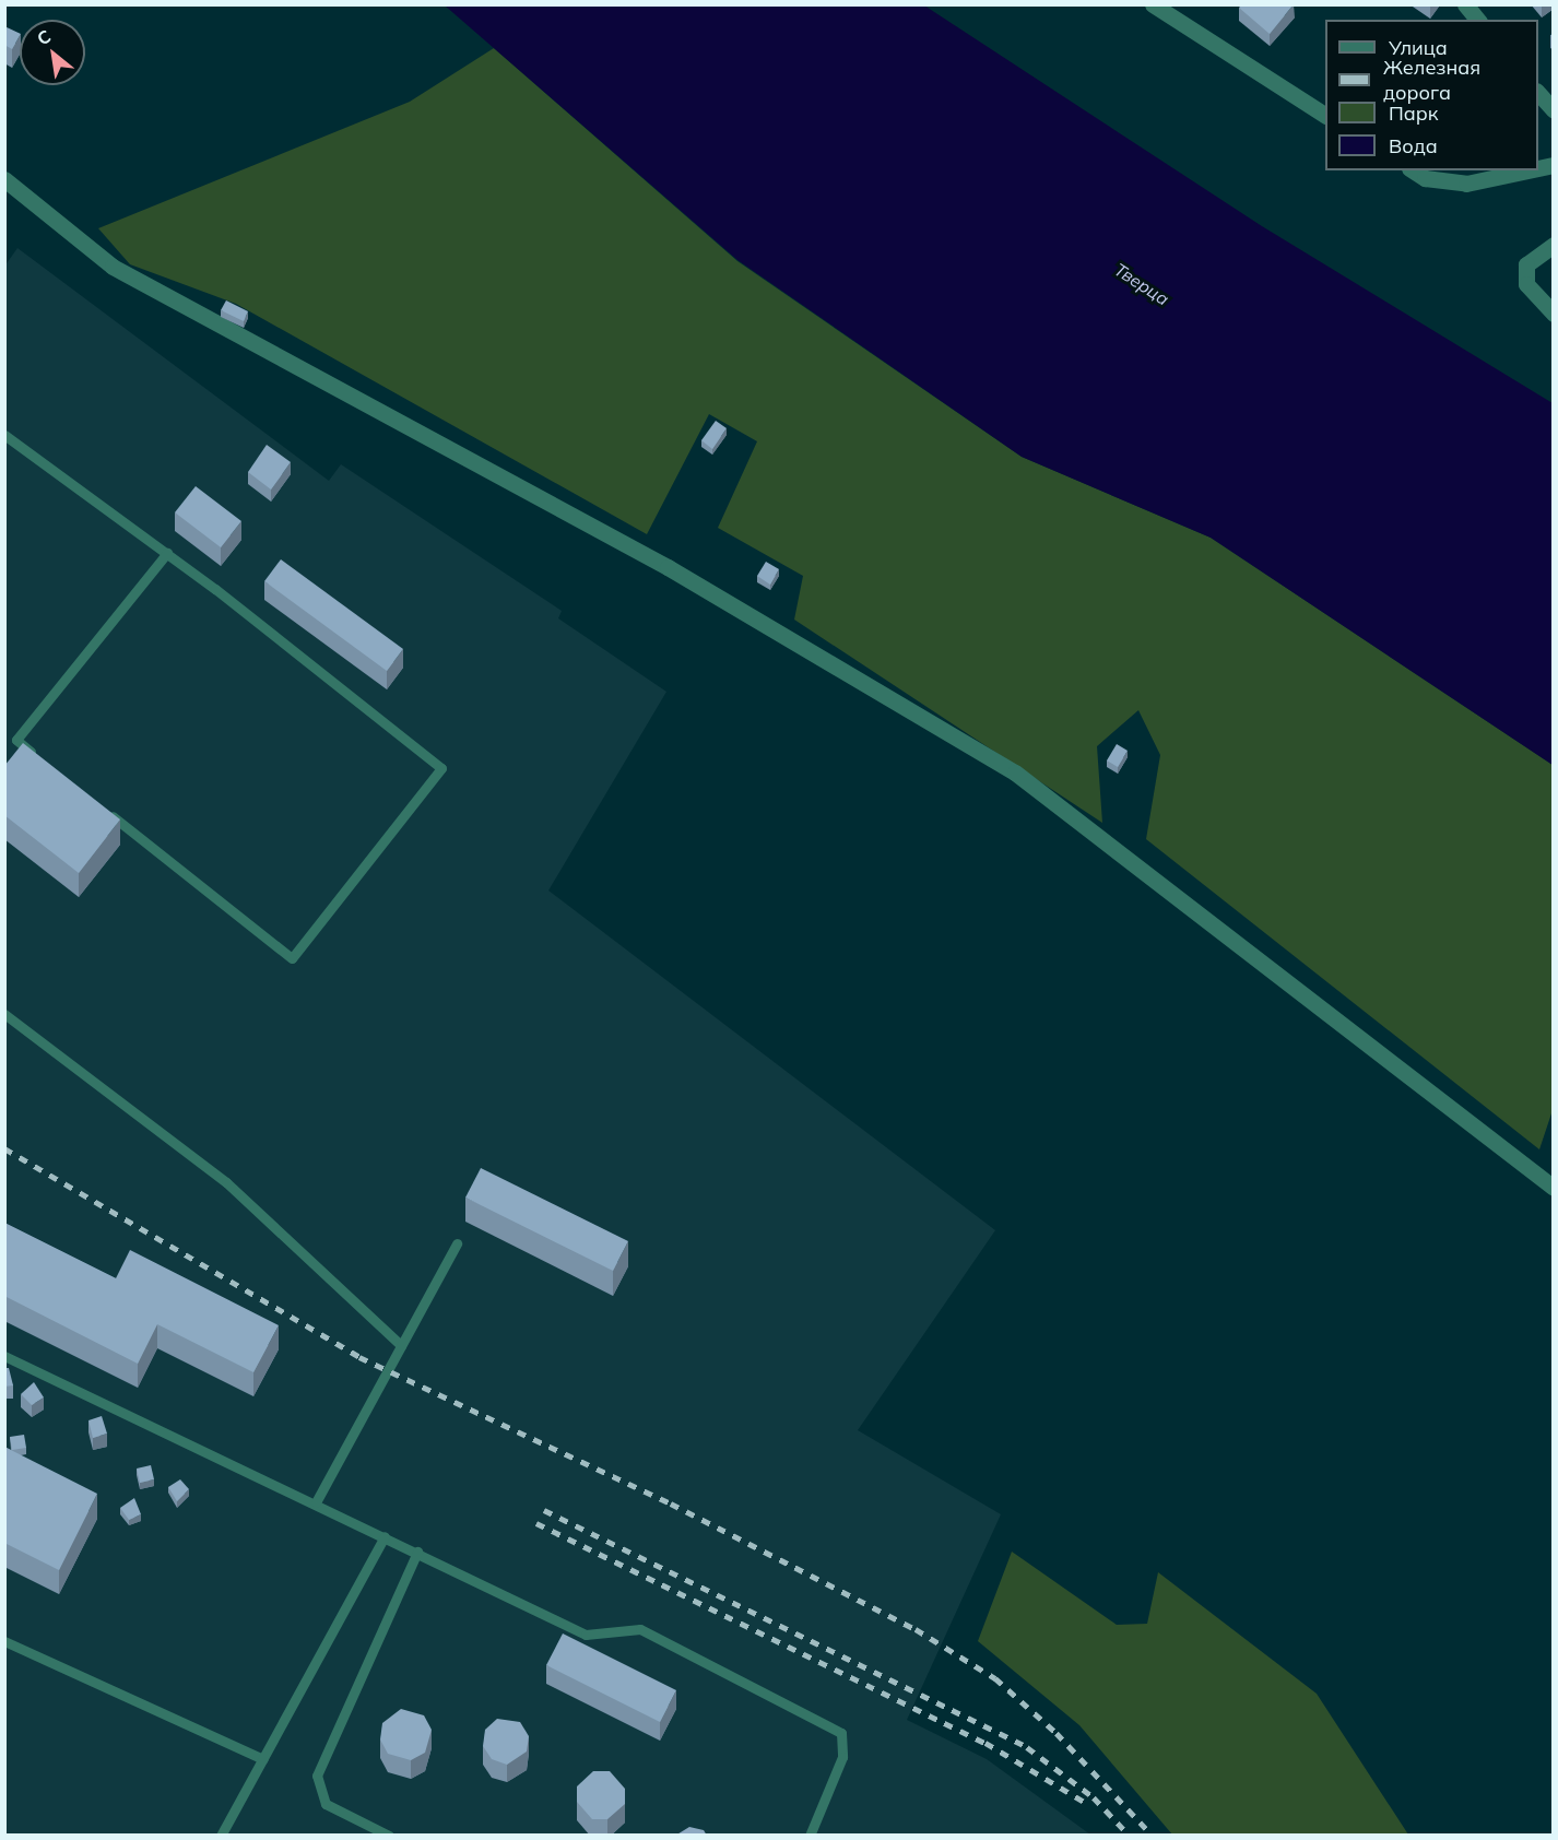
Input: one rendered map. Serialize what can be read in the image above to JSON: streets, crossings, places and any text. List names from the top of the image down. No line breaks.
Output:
{"water":["Тверца"],"legend":["Улица","Железная дорога","Парк","Вода"],"north":"top left"}
